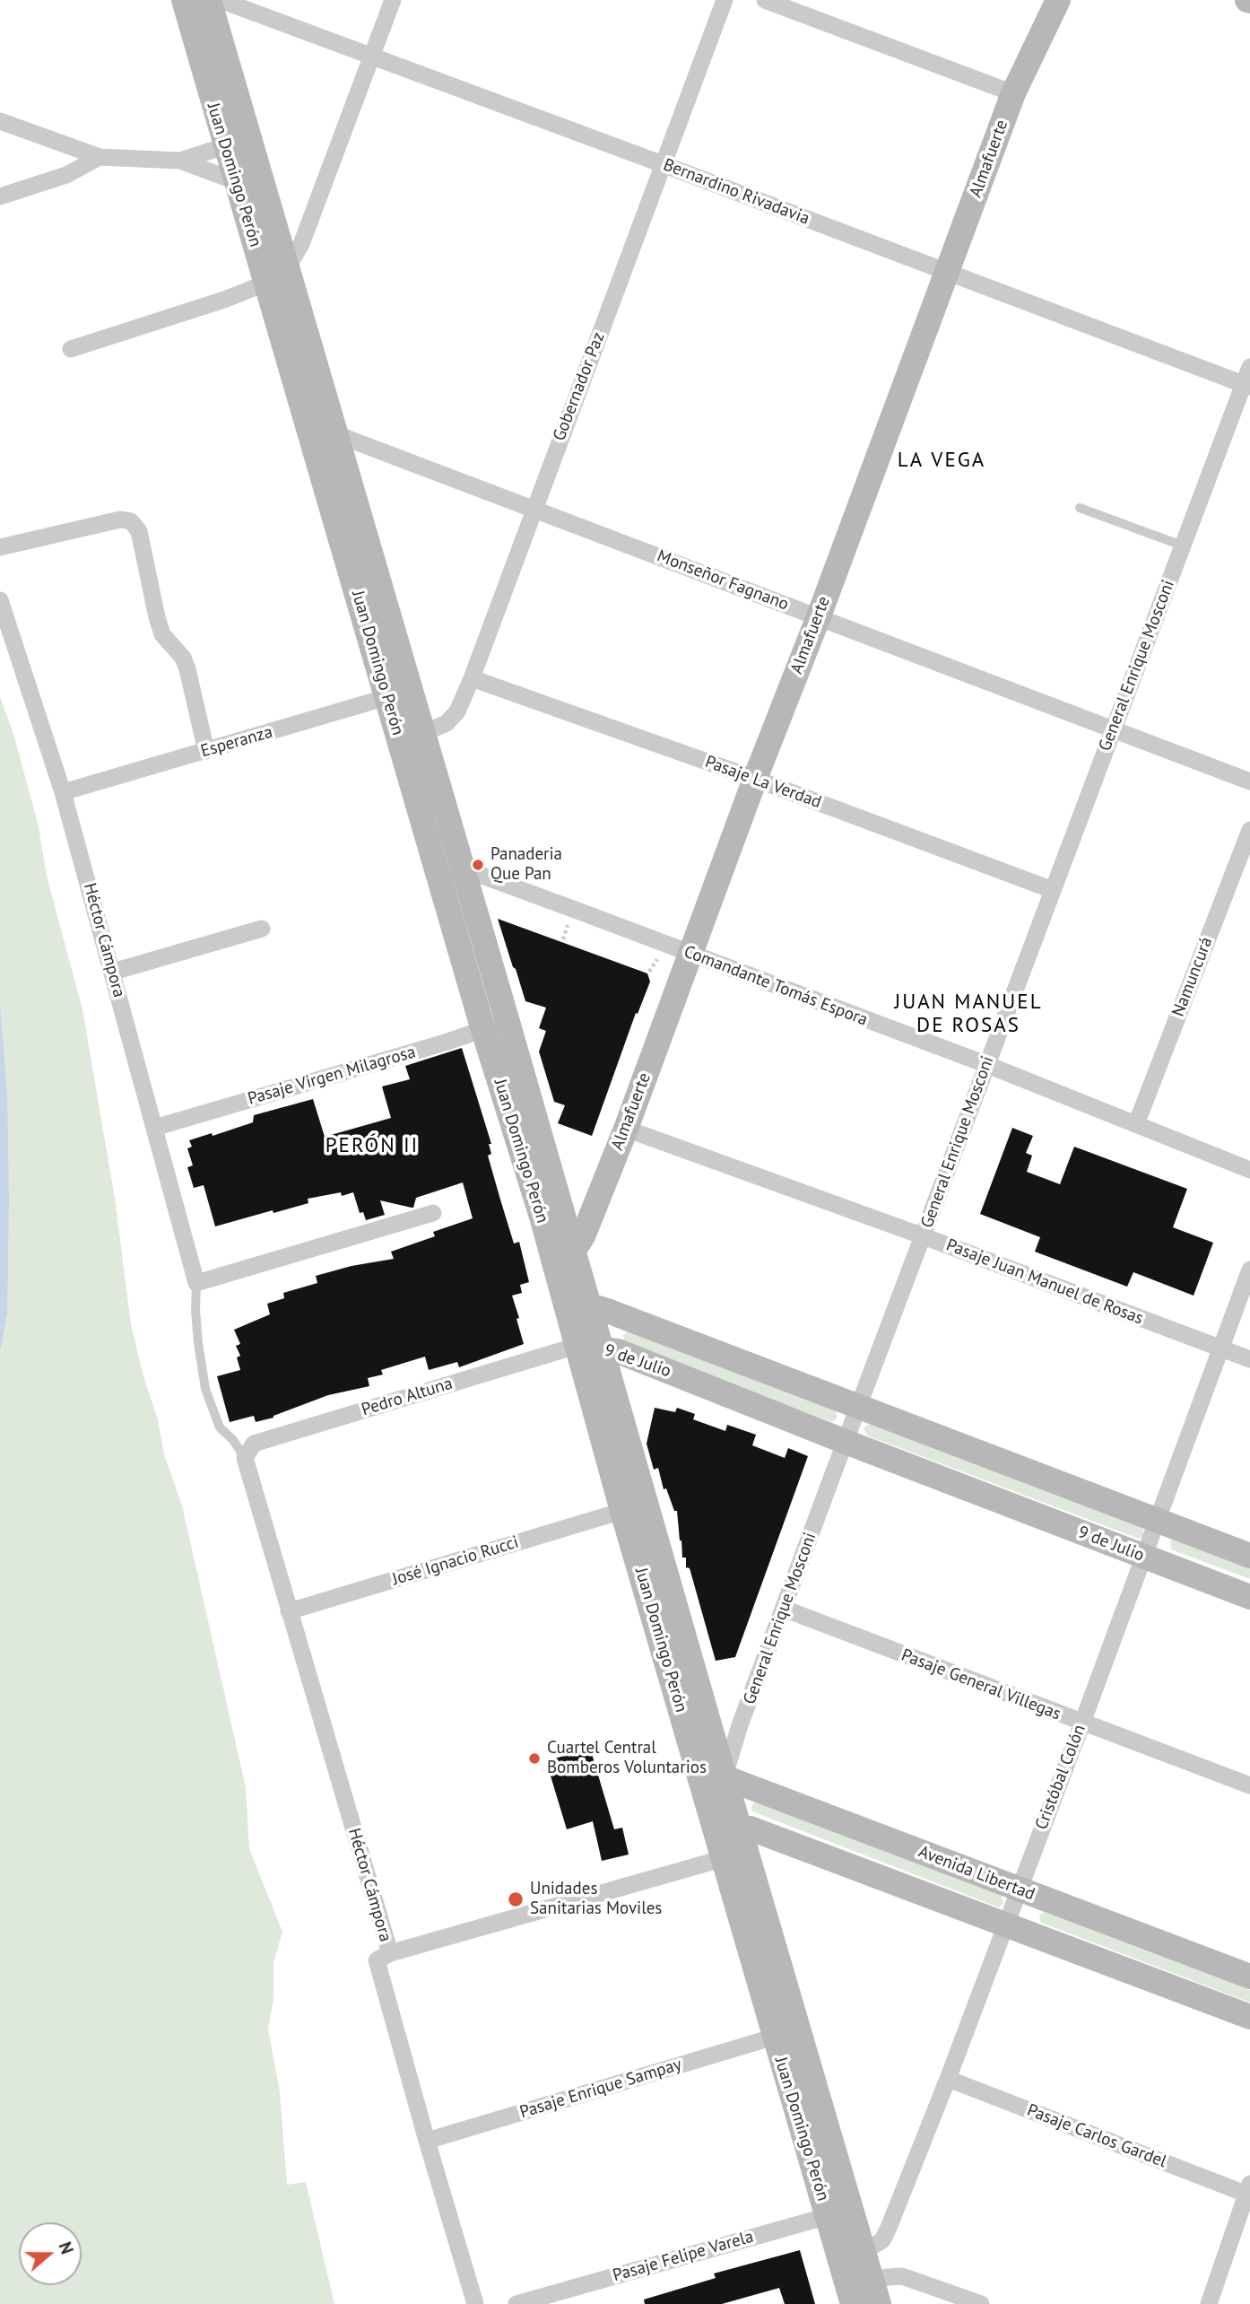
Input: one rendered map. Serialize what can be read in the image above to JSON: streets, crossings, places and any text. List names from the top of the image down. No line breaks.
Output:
{"streets":{"main road":["Almafuerte","Juan Domingo Perón","9 de Julio","Avenida Libertad"],"street":["Bernardino Rivadavia","Gobernador Paz","Monseñor Fagnano","General Enrique Mosconi","Esperanza","Pasaje La Verdad","Héctor Cámpora","Namuncurá","Comandante Tomás Espora","Pasaje Virgen Milagrosa","Pasaje Juan Manuel de Rosas","Pedro Altuna","José Ignacio Rucci","Pasaje General Villegas","Cristóbal Colón","Pasaje Enrique Sampay","Pasaje Carlos Gardel","Pasaje Felipe Varela"]},"crossings":[["Almafuerte","Juan Domingo Perón"],["Almafuerte","Bernardino Rivadavia"],["Almafuerte","Monseñor Fagnano"],["Almafuerte","Pasaje La Verdad"],["Almafuerte","Comandante Tomás Espora"],["Almafuerte","Pasaje Juan Manuel de Rosas"],["Juan Domingo Perón","Gobernador Paz"],["Juan Domingo Perón","Monseñor Fagnano"],["Juan Domingo Perón","General Enrique Mosconi"],["Juan Domingo Perón","Esperanza"],["Juan Domingo Perón","Comandante Tomás Espora"],["Juan Domingo Perón","Pasaje Virgen Milagrosa"],["Juan Domingo Perón","9 de Julio"],["Juan Domingo Perón","Pedro Altuna"],["Juan Domingo Perón","José Ignacio Rucci"],["Juan Domingo Perón","Cristóbal Colón"],["Juan Domingo Perón","Avenida Libertad"],["Juan Domingo Perón","Pasaje Enrique Sampay"],["Juan Domingo Perón","Pasaje Felipe Varela"],["Bernardino Rivadavia","Gobernador Paz"],["Bernardino Rivadavia","General Enrique Mosconi"],["Gobernador Paz","Monseñor Fagnano"],["Gobernador Paz","Pasaje La Verdad"],["Monseñor Fagnano","General Enrique Mosconi"],["General Enrique Mosconi","Pasaje La Verdad"],["General Enrique Mosconi","Comandante Tomás Espora"],["General Enrique Mosconi","Pasaje Juan Manuel de Rosas"],["General Enrique Mosconi","9 de Julio"],["General Enrique Mosconi","Pasaje General Villegas"],["General Enrique Mosconi","Avenida Libertad"],["Esperanza","Héctor Cámpora"],["Héctor Cámpora","Pasaje Virgen Milagrosa"],["Héctor Cámpora","Pedro Altuna"],["Héctor Cámpora","José Ignacio Rucci"],["Héctor Cámpora","Pasaje Enrique Sampay"],["Namuncurá","Comandante Tomás Espora"],["Pasaje Juan Manuel de Rosas","Cristóbal Colón"],["9 de Julio","Pedro Altuna"],["9 de Julio","Cristóbal Colón"],["Pasaje General Villegas","Cristóbal Colón"],["Cristóbal Colón","Avenida Libertad"],["Cristóbal Colón","Pasaje Carlos Gardel"]],"districts":["LA VEGA","JUAN MANUEL DE ROSAS","PERÓN II"],"places":["Panaderia Que Pan","Cuartel Central Bomberos Voluntarios","Unidades Sanitarias Moviles"],"north":"right"}
